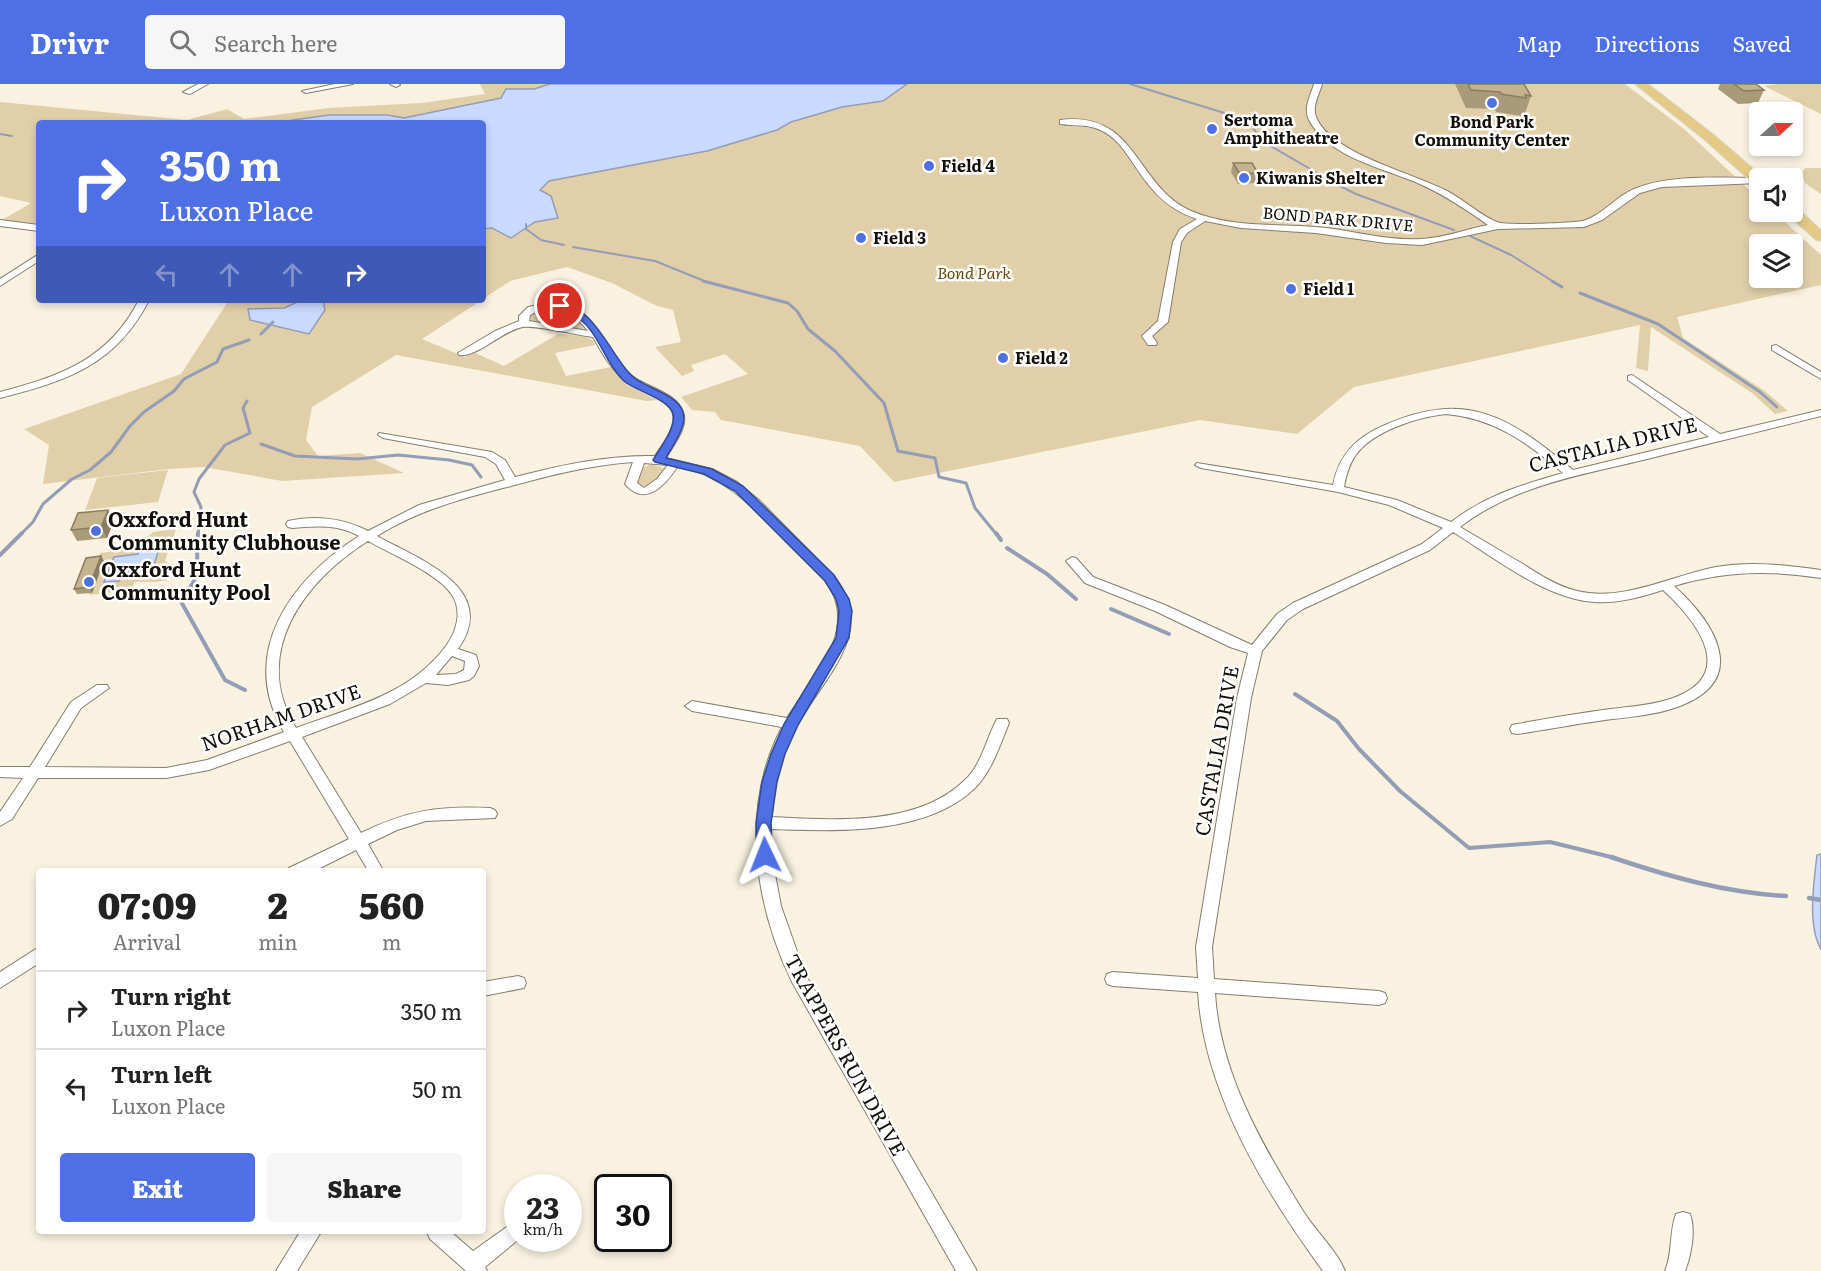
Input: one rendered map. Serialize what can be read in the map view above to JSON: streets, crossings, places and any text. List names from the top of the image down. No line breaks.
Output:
{"streets":{"street":["BOND PARK DRIVE","CASTALIA DRIVE","NORHAM DRIVE","TRAPPERS RUN DRIVE"]},"crossings":[["NORHAM DRIVE","TRAPPERS RUN DRIVE"]],"parks":["Bond Park"],"places":["Bond Park Community Center","Sertoma Amphitheatre","Field 4","Kiwanis Shelter","Field 3","Field 1","Field 2","Oxxford Hunt Community Clubhouse","Oxxford Hunt Community Pool"],"north":"right","page":{"header":"Drivr","search":"Search here","nav":["Map","Directions","Saved"],"turn":["350 m","Luxon Place"],"eta":["07:09","Arrival","2","min","560","m"],"list":[{"name":"Turn right","note":"Luxon Place","value":"350 m"},{"name":"Turn left","note":"Luxon Place","value":"50 m"}],"buttons":["Exit","Share"],"speed":"23 km/h","limit":"30"}}
